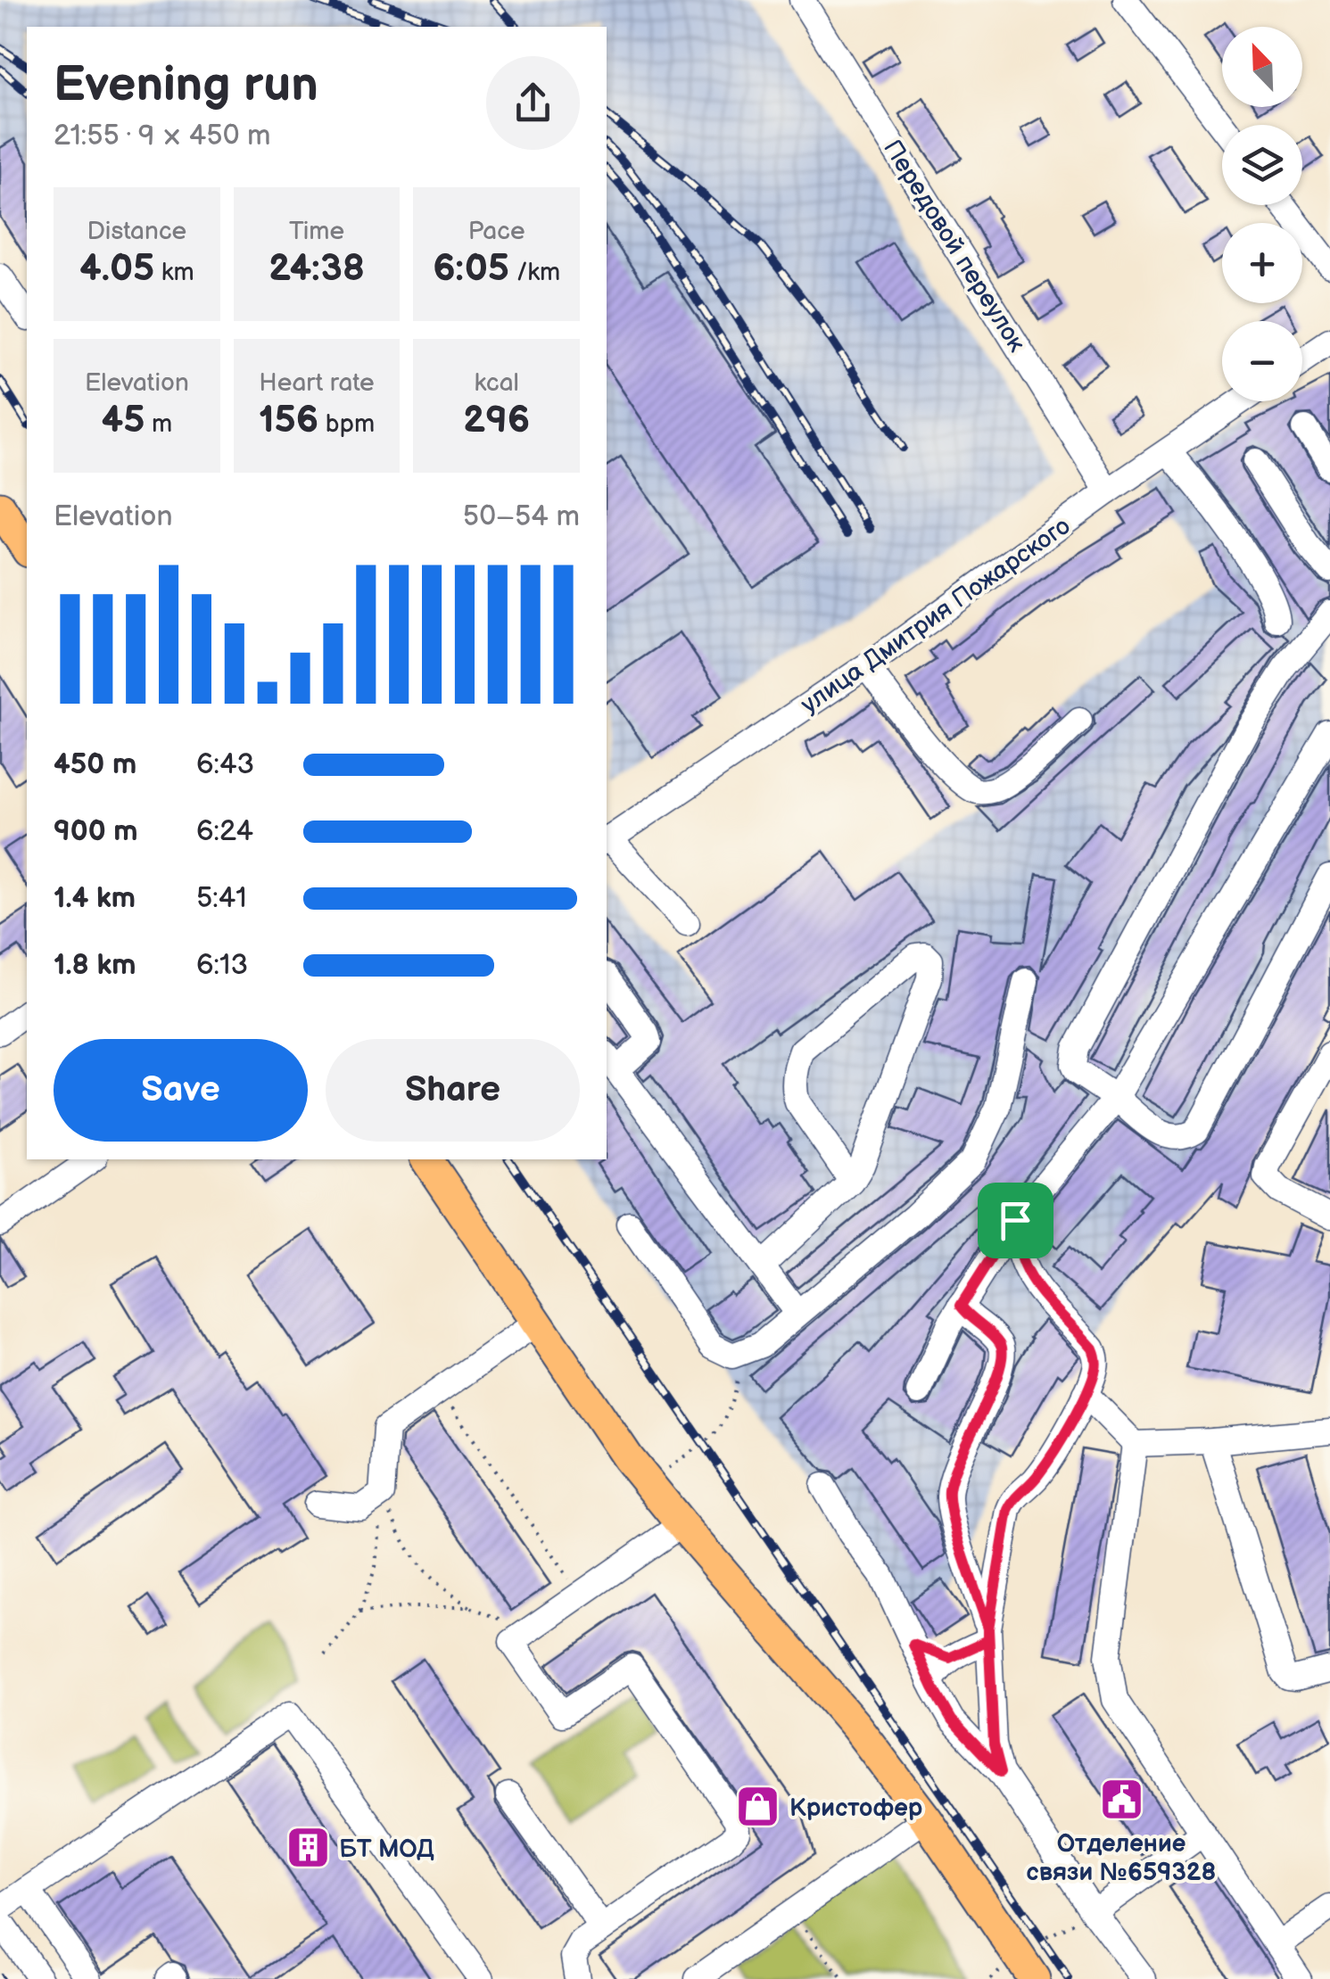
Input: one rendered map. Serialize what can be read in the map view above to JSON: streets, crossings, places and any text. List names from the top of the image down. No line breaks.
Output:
{"streets":{"street":["Передовой переулок","улица Дмитрия Пожарского"]},"crossings":[["Передовой переулок","улица Дмитрия Пожарского"]],"places":{"public building":["Отделение связи №659328"],"shop":["Кристофер"],"building":["БТ МОД"]},"north":"top left","page":{"map_buttons":["+","−"],"heading":["Evening run","21:55 · 9 × 450 m"],"stats":[["Distance","4.05 km"],["Time","24:38"],["Pace","6:05 /km"],["Elevation","45 m"],["Heart rate","156 bpm"],["kcal","296"]],"chart":["Elevation","50–54 m"],"list":[{"name":"450 m","note":"6:43"},{"name":"900 m","note":"6:24"},{"name":"1.4 km","note":"5:41"},{"name":"1.8 km","note":"6:13"}],"buttons":["Save","Share"]}}
